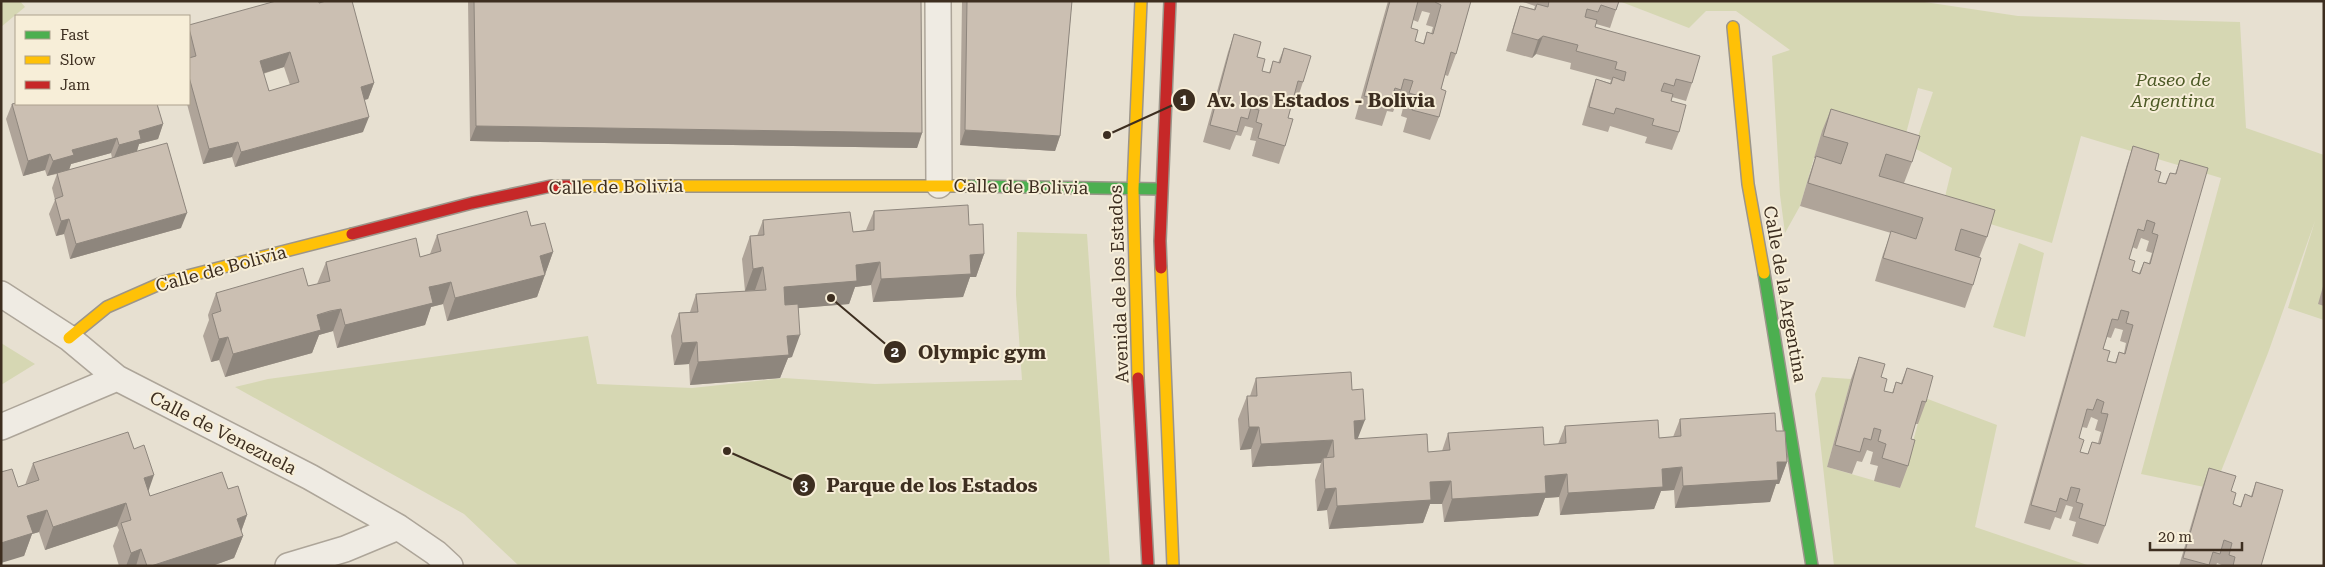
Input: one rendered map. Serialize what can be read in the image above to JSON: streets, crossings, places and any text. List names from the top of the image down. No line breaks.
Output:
{"streets":{"street":["Calle de Bolivia","Avenida de los Estados","Calle de la Argentina","Calle de Venezuela"]},"crossings":[["Calle de Bolivia","Avenida de los Estados"],["Calle de Bolivia","Calle de Venezuela"]],"parks":["Paseo de Argentina"],"places":["Av. los Estados - Bolivia","Olympic gym","Parque de los Estados"],"legend":["Fast","Slow","Jam"],"scale_bar":"20 m"}
